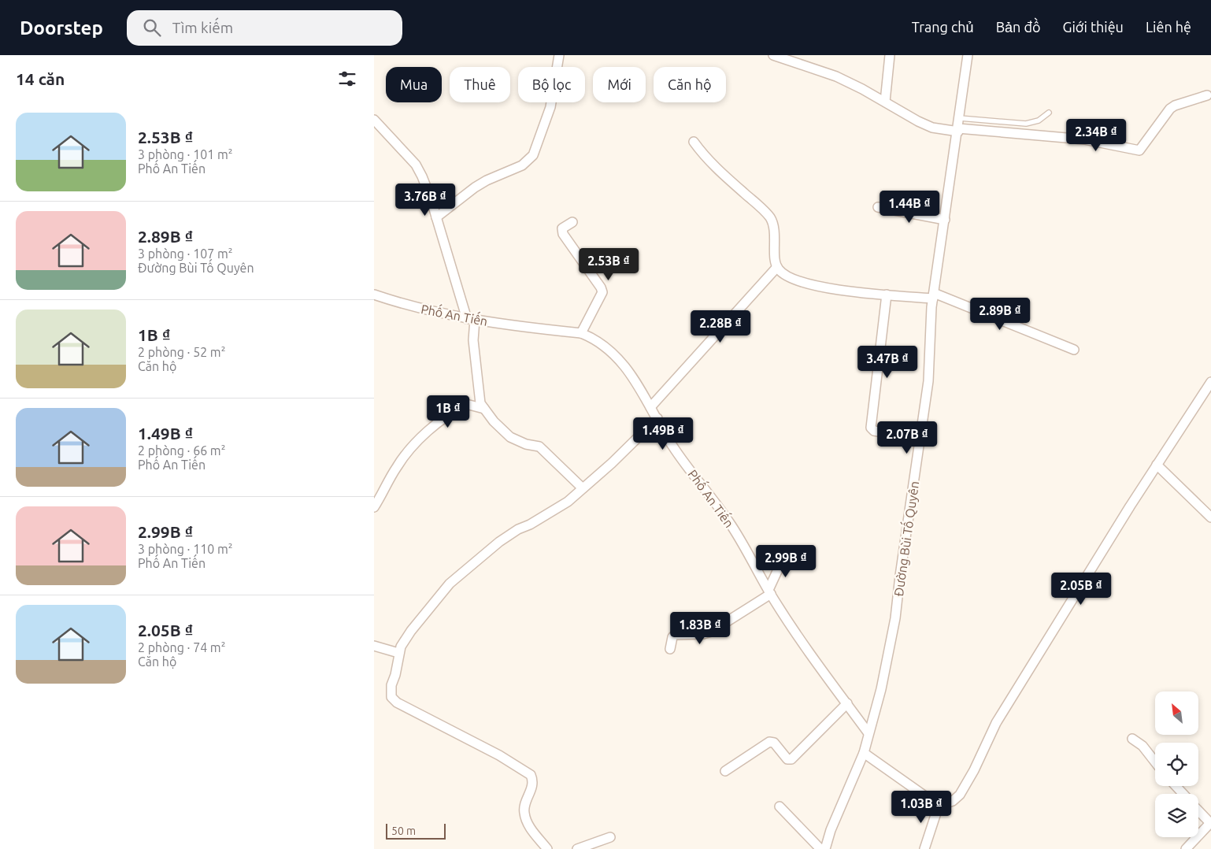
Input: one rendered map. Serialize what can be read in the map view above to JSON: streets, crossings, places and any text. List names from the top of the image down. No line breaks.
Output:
{"streets":{"street":["Phố An Tiến","Đường Bùi Tố Quyên"]},"crossings":[["Phố An Tiến","Đường Bùi Tố Quyên"]],"scale_bar":"50 m","north":"top left","page":{"header":"Doorstep","search":"Tìm kiếm","nav":["Trang chủ","Bản đồ","Giới thiệu","Liên hệ"],"heading":"14 căn","chip":["Mua","Thuê","Bộ lọc","Mới","Căn hộ"],"list":[{"name":"2.53B ₫","note":"3 phòng · 101 m² · Phố An Tiến"},{"name":"2.89B ₫","note":"3 phòng · 107 m² · Đường Bùi Tố Quyên"},{"name":"1B ₫","note":"2 phòng · 52 m² · Căn hộ"},{"name":"1.49B ₫","note":"2 phòng · 66 m² · Phố An Tiến"},{"name":"2.99B ₫","note":"3 phòng · 110 m² · Phố An Tiến"},{"name":"2.05B ₫","note":"2 phòng · 74 m² · Căn hộ"}],"price":["2.34B ₫","3.76B ₫","1.44B ₫","2.53B ₫","2.89B ₫","2.28B ₫","3.47B ₫","1B ₫","1.49B ₫","2.07B ₫","2.99B ₫","2.05B ₫","1.83B ₫","1.03B ₫"],"scale":"50 m"}}
